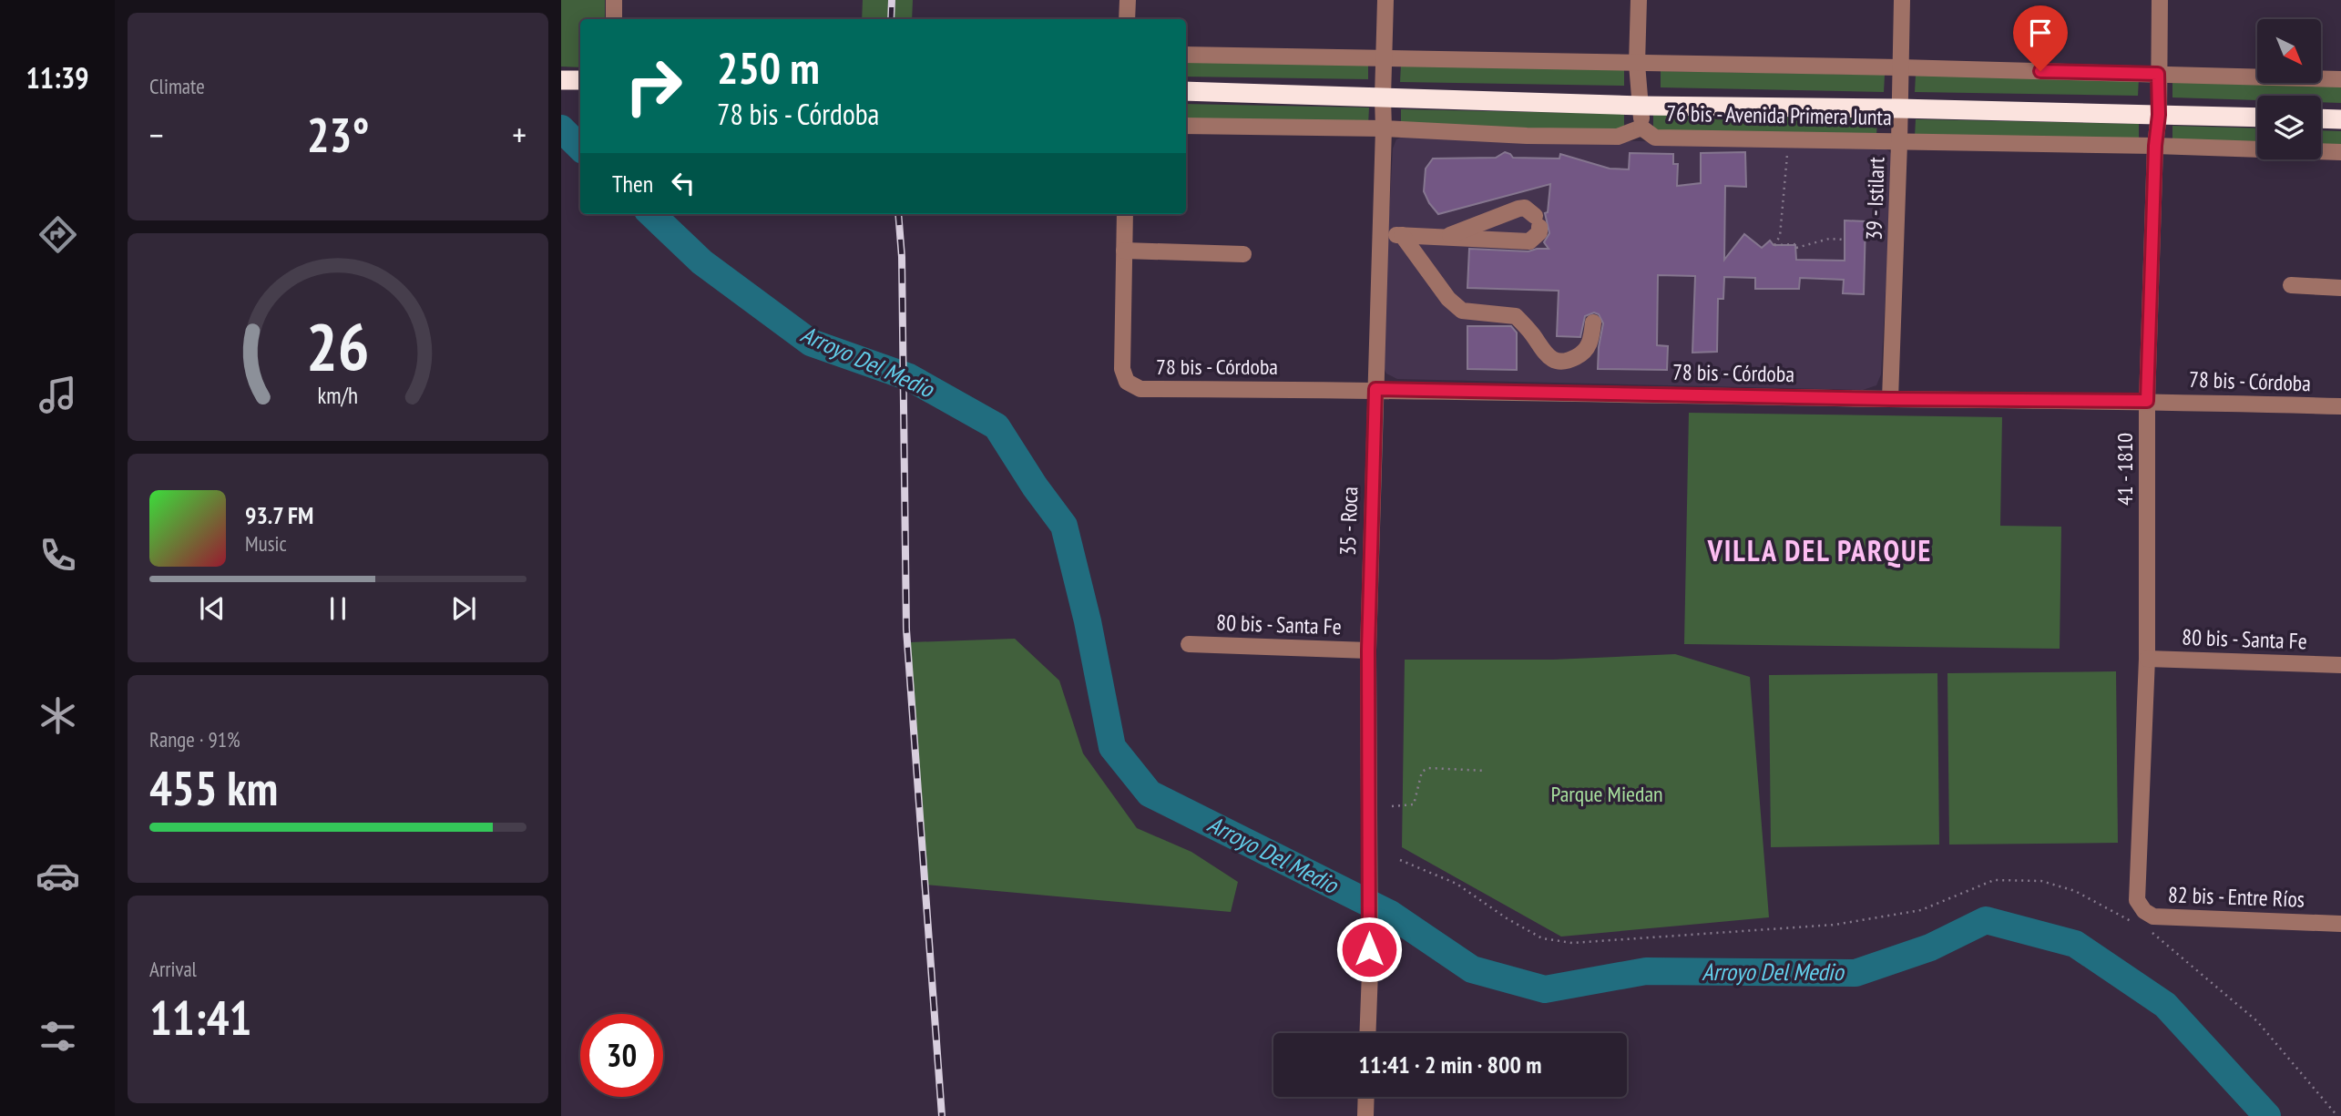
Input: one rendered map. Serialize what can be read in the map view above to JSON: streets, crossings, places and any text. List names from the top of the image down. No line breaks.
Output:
{"streets":{"highway":["76 bis - Avenida Primera Junta"],"street":["39 - Istilart","78 bis - Córdoba","41 - 1810","35 - Roca","80 bis - Santa Fe","82 bis - Entre Ríos"]},"crossings":[["76 bis - Avenida Primera Junta","39 - Istilart"],["76 bis - Avenida Primera Junta","41 - 1810"],["76 bis - Avenida Primera Junta","35 - Roca"],["39 - Istilart","78 bis - Córdoba"],["78 bis - Córdoba","41 - 1810"],["78 bis - Córdoba","35 - Roca"],["41 - 1810","80 bis - Santa Fe"],["41 - 1810","82 bis - Entre Ríos"],["35 - Roca","80 bis - Santa Fe"]],"districts":["VILLA DEL PARQUE"],"water":["Arroyo Del Medio"],"parks":["Parque Miedan"],"north":"bottom right","page":{"tabs":"11:39","tile":["Climate",["Range · 91%","455 km"],["Arrival","11:41"]],"turn":["250 m","78 bis - Córdoba"],"heat":["−","23°","+"],"then":"Then","song":["93.7 FM","Music"],"limit":"30","trip":"11:41 · 2 min · 800 m","gauge":["26","km/h"]}}
